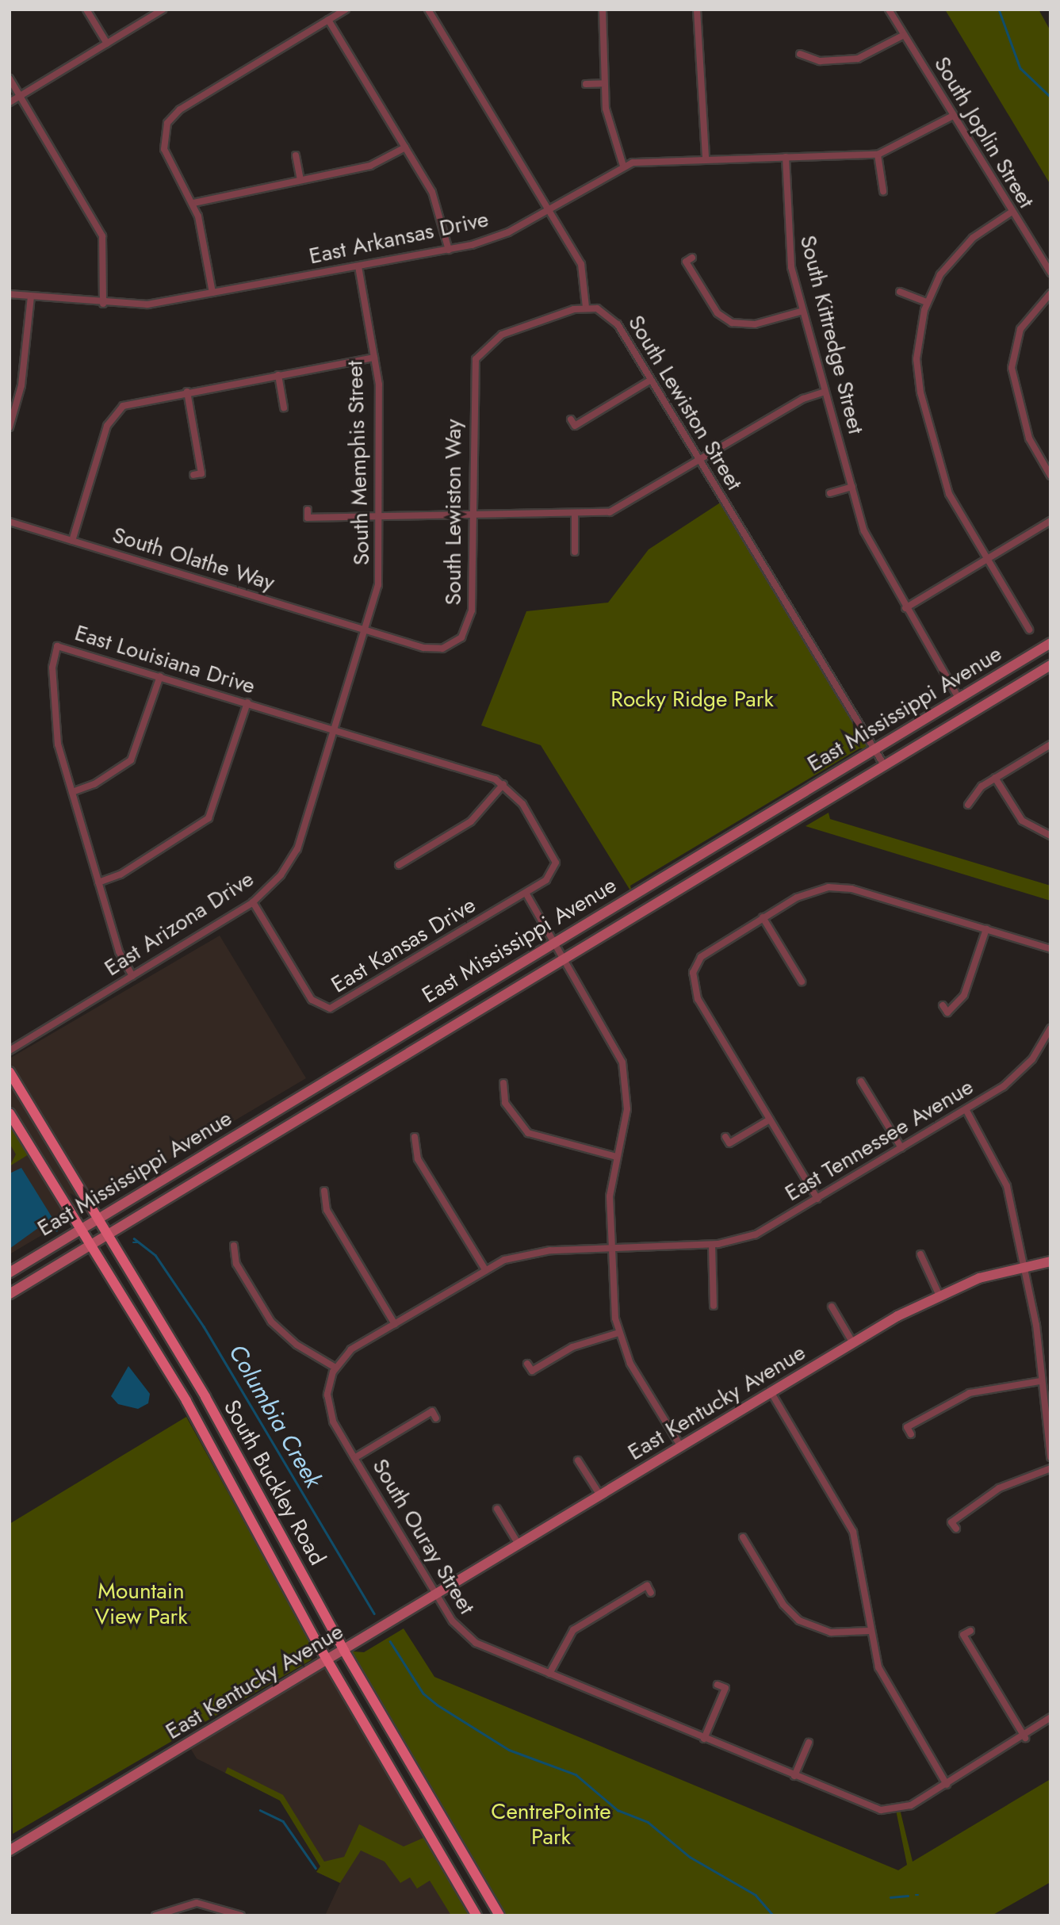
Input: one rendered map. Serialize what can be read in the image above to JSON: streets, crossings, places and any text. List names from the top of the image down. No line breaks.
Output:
{"streets":{"main road":["East Mississippi Avenue","East Kentucky Avenue","South Buckley Road"],"street":["South Joplin Street","East Arkansas Drive","South Kittredge Street","South Lewiston Street","South Memphis Street","South Lewiston Way","South Olathe Way","East Louisiana Drive","East Arizona Drive","East Kansas Drive","East Tennessee Avenue","South Ouray Street"]},"crossings":[["South Joplin Street","East Arkansas Drive"],["East Arkansas Drive","South Kittredge Street"],["East Arkansas Drive","South Memphis Street"],["South Kittredge Street","East Mississippi Avenue"],["South Lewiston Street","South Lewiston Way"],["South Lewiston Street","East Mississippi Avenue"],["South Memphis Street","South Lewiston Way"],["South Memphis Street","South Olathe Way"],["South Memphis Street","East Arizona Drive"],["South Lewiston Way","South Olathe Way"],["East Louisiana Drive","East Arizona Drive"],["East Mississippi Avenue","South Buckley Road"],["East Arizona Drive","East Kansas Drive"],["East Tennessee Avenue","South Ouray Street"],["East Kentucky Avenue","South Buckley Road"],["East Kentucky Avenue","South Ouray Street"]],"water":["Columbia Creek"],"parks":["Rocky Ridge Park","Mountain View Park","CentrePointe Park"]}
